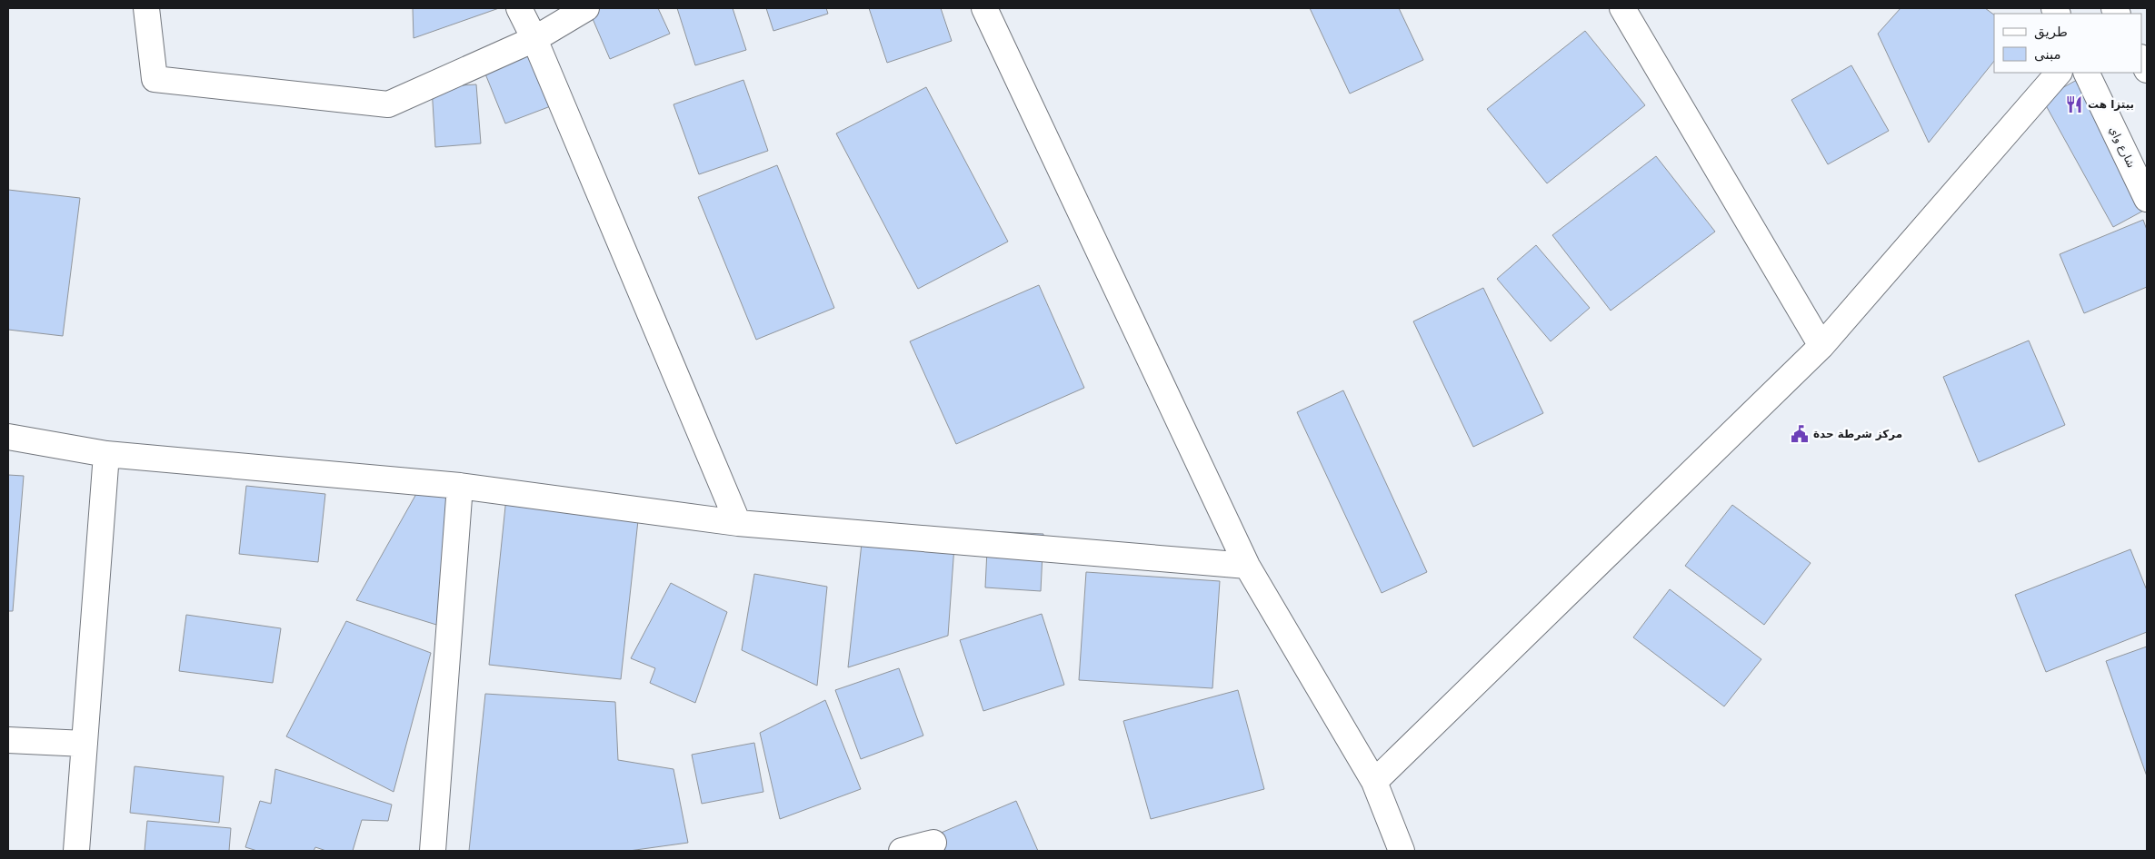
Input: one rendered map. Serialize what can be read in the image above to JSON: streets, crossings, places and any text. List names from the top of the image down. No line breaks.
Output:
{"streets":{"street":["شارع واي"]},"places":{"restaurant":["بيتزا هت"],"public building":["مركز شرطة حدة"]},"legend":["طريق","مبنى"]}
